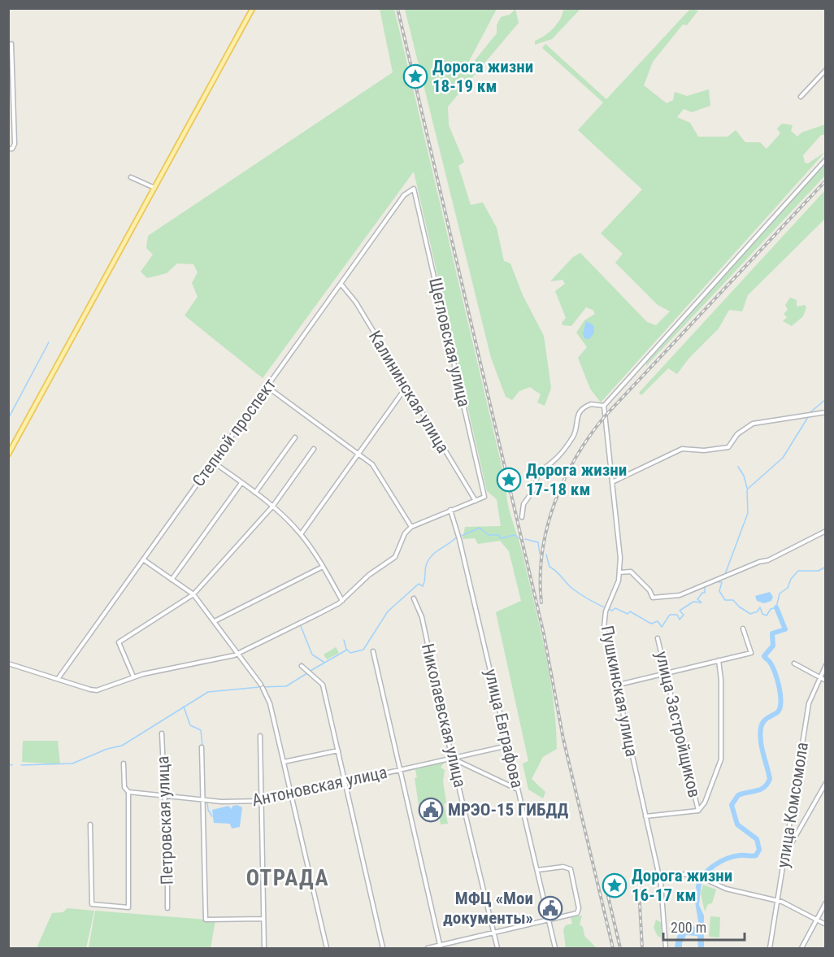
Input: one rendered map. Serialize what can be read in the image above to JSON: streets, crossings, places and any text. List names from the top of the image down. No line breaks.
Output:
{"streets":{"street":["Щегловская улица","Калининская улица","Степной проспект","Пушкинская улица","Николаевская улица","улица Застройщиков","улица Евграфова","Антоновская улица","улица Комсомола","Петровская улица"]},"crossings":[["Щегловская улица","Калининская улица"],["Щегловская улица","Степной проспект"],["Калининская улица","Степной проспект"],["Николаевская улица","Антоновская улица"],["улица Евграфова","Антоновская улица"],["Антоновская улица","Петровская улица"]],"districts":["ОТРАДА"],"places":{"place":["Дорога жизни 18-19 км","Дорога жизни 17-18 км","Дорога жизни 16-17 км"],"public building":["МРЭО-15 ГИБДД","МФЦ «Мои документы»"]},"scale_bar":"200 m"}
